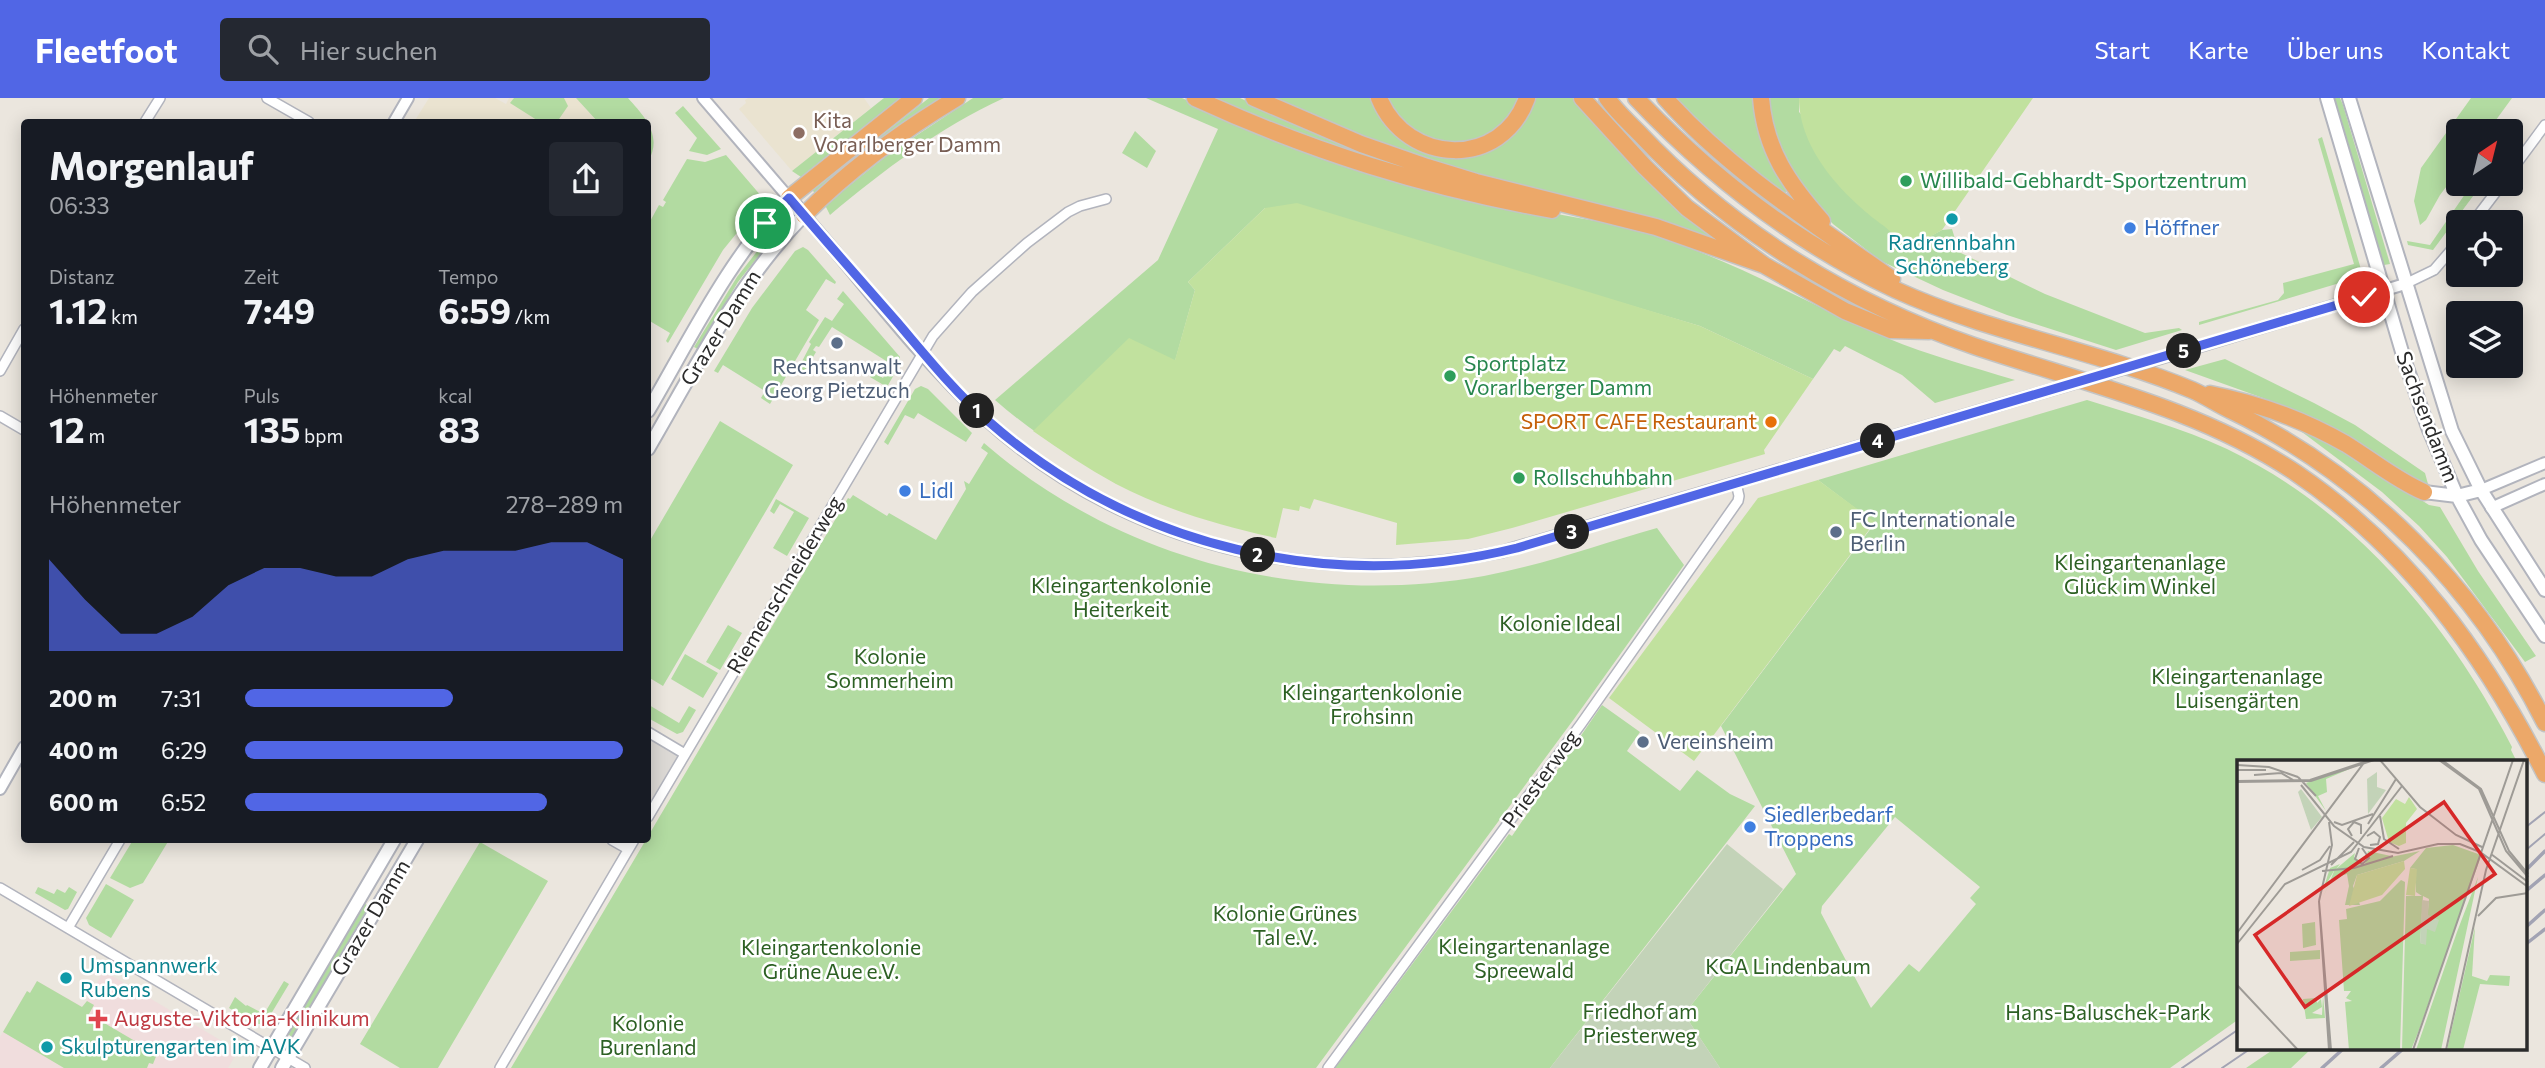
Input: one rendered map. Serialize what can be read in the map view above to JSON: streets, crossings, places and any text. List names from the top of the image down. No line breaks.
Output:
{"streets":{"main road":["Grazer Damm","Sachsendamm"],"street":["Riemenschneiderweg","Priesterweg"]},"parks":["Kleingartenanlage Glück im Winkel","Kleingartenkolonie Heiterkeit","Kolonie Ideal","Kolonie Sommerheim","Kleingartenanlage Luisengärten","Kleingartenkolonie Frohsinn","Kolonie Grünes Tal e.V.","Kleingartenanlage Spreewald","Kleingartenkolonie Grüne Aue e.V.","KGA Lindenbaum","Friedhof am Priesterweg","Hans-Baluschek-Park","Kolonie Burenland"],"places":{"other":["Kita Vorarlberger Damm","Willibald-Gebhardt-Sportzentrum","Radrennbahn Schöneberg","Höffner","Rechtsanwalt Georg Pietzuch","Sportplatz Vorarlberger Damm","SPORT CAFE Restaurant","Rollschuhbahn","Lidl","FC Internationale Berlin","Vereinsheim","Siedlerbedarf Troppens","Umspannwerk Rubens","Skulpturengarten im AVK"],"health":["Auguste-Viktoria-Klinikum"]},"north":"top right","page":{"header":"Fleetfoot","search":"Hier suchen","nav":["Start","Karte","Über uns","Kontakt"],"heading":["Morgenlauf","06:33"],"stats":[["Distanz","1.12 km"],["Zeit","7:49"],["Tempo","6:59 /km"],["Höhenmeter","12 m"],["Puls","135 bpm"],["kcal","83"]],"pins":["5","1","4","3","2"],"chart":["Höhenmeter","278–289 m"],"list":[{"name":"200 m","note":"7:31"},{"name":"400 m","note":"6:29"},{"name":"600 m","note":"6:52"}]}}
